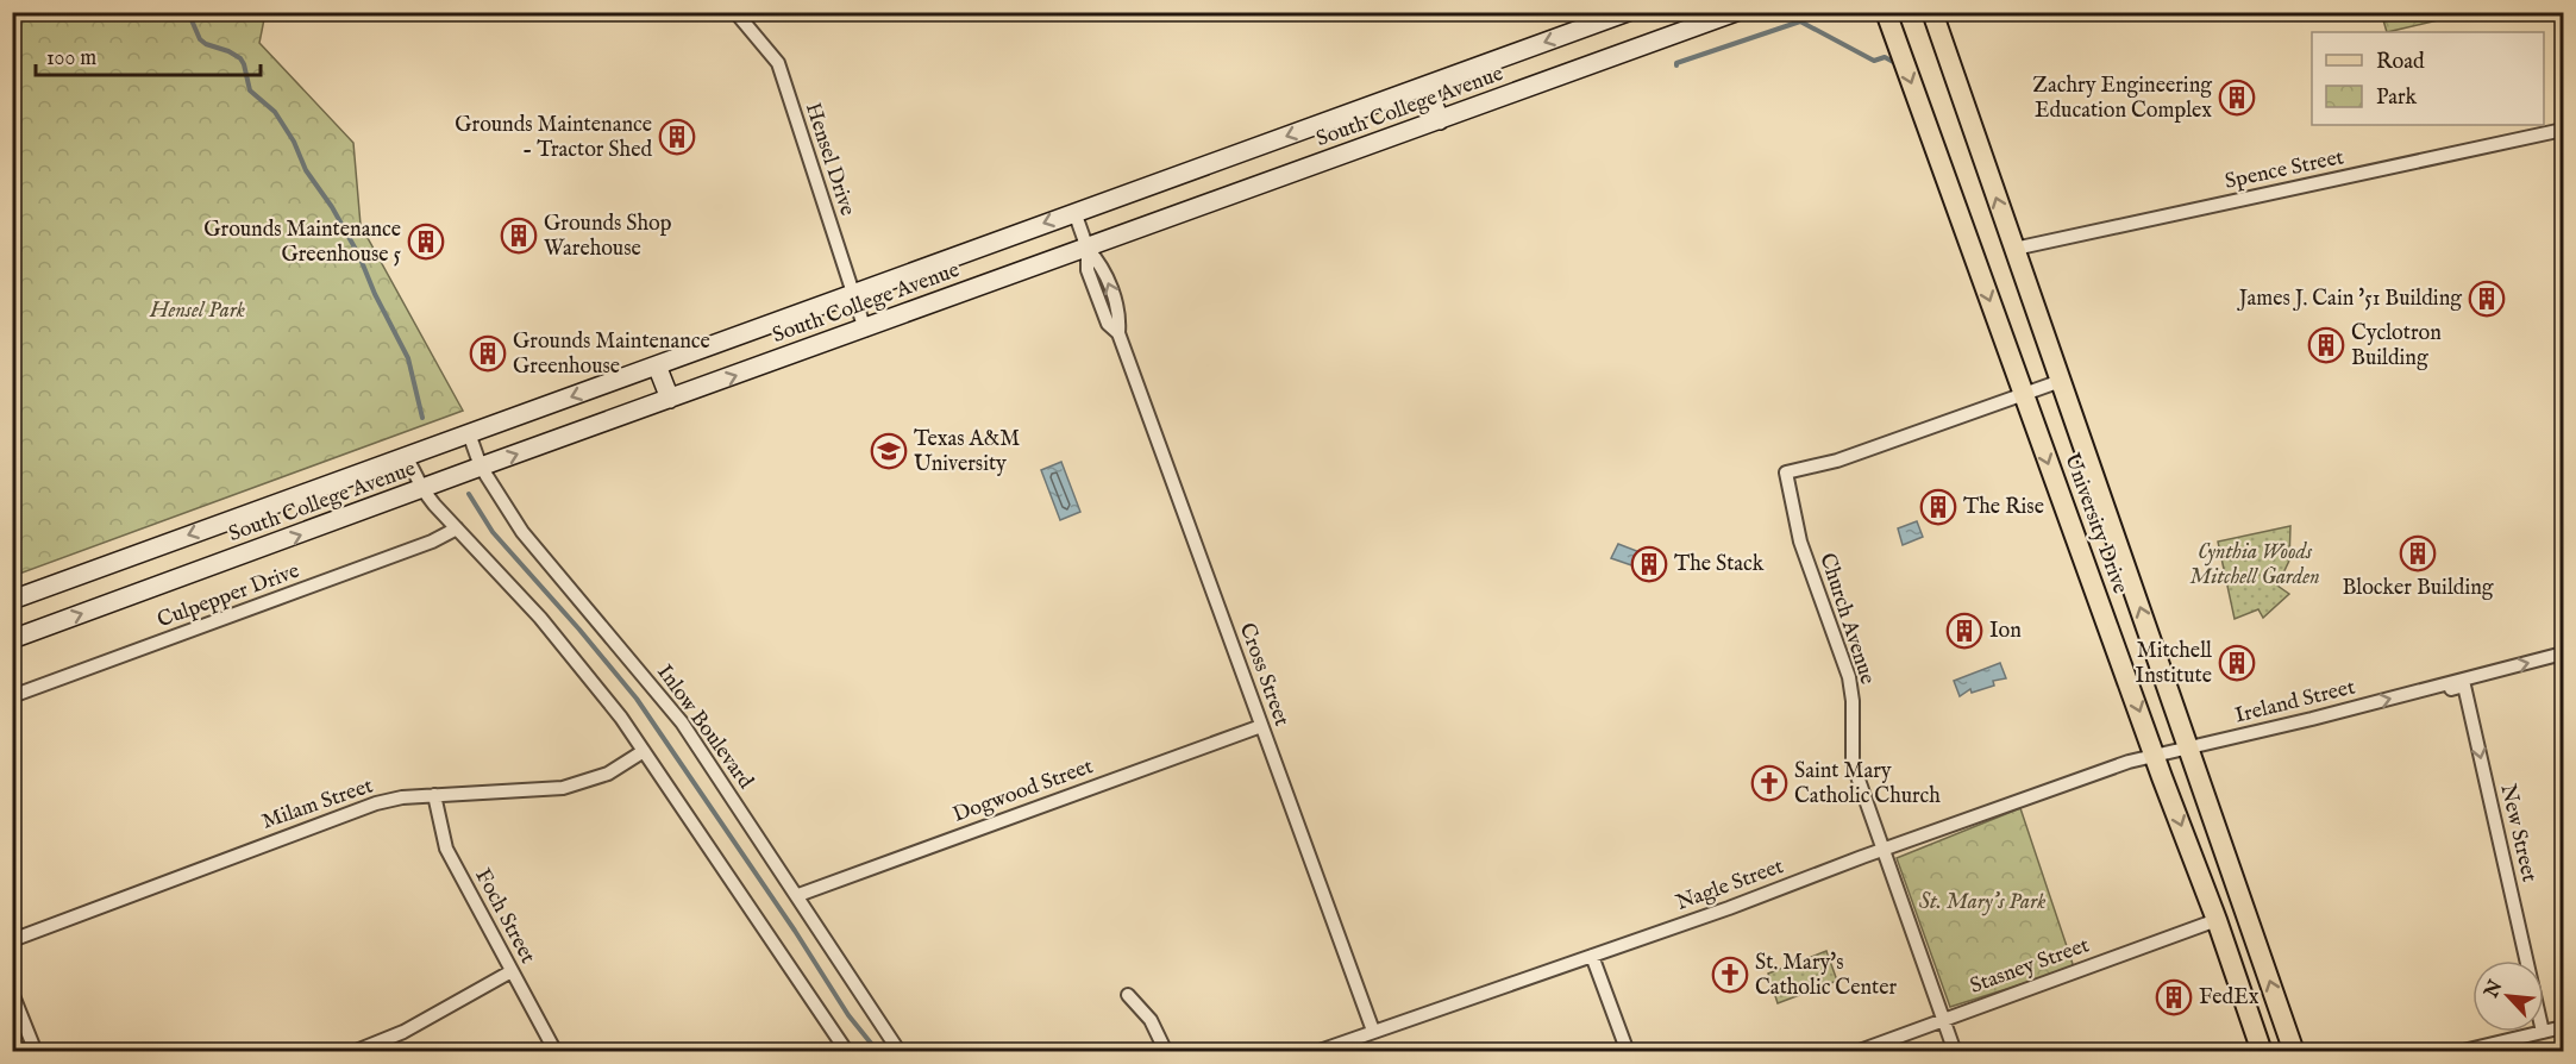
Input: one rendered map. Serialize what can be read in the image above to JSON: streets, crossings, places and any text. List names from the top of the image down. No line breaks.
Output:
{"streets":{"main road":["South College Avenue","University Drive"],"street":["Hensel Drive","Spence Street","Culpepper Drive","Church Avenue","Cross Street","Ireland Street","Inlow Boulevard","Dogwood Street","Milam Street","New Street","Nagle Street","Foch Street","Stasney Street"]},"crossings":[["South College Avenue","Hensel Drive"],["South College Avenue","Cross Street"],["South College Avenue","Inlow Boulevard"],["Spence Street","University Drive"],["University Drive","Church Avenue"],["University Drive","Ireland Street"],["University Drive","Nagle Street"],["University Drive","Stasney Street"],["Church Avenue","Nagle Street"],["Church Avenue","Stasney Street"],["Cross Street","Dogwood Street"],["Cross Street","Nagle Street"],["Ireland Street","New Street"],["Ireland Street","Nagle Street"],["Inlow Boulevard","Dogwood Street"],["Milam Street","Foch Street"]],"one_way":["Ireland Street","New Street"],"parks":["Hensel Park","Cynthia Woods Mitchell Garden","St. Mary's Park"],"places":{"building":["Zachry Engineering Education Complex","Grounds Maintenance - Tractor Shed","Grounds Shop Warehouse","Grounds Maintenance Greenhouse 5","James J. Cain '51 Building","Cyclotron Building","Grounds Maintenance Greenhouse","The Rise","Blocker Building","The Stack","Ion","Mitchell Institute","FedEx"],"school or university":["Texas A&M University"],"church":["Saint Mary Catholic Church","St. Mary's Catholic Center"]},"legend":["Road","Park"],"scale_bar":"100 m","north":"top left"}
